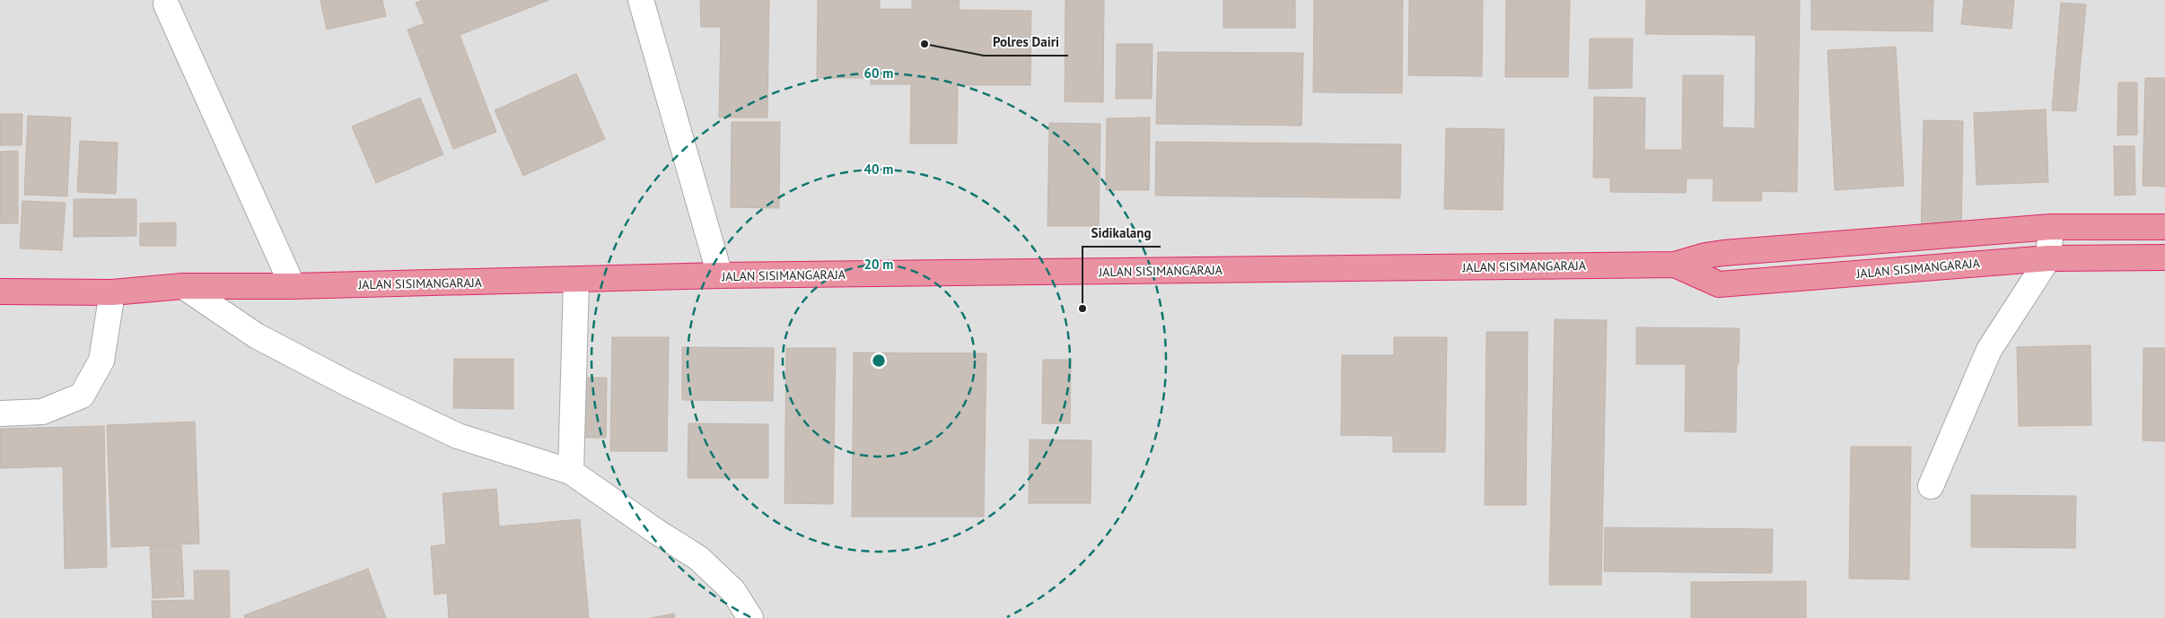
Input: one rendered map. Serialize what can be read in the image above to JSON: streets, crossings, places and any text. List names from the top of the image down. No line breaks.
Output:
{"streets":{"highway":["JALAN SISIMANGARAJA"]},"places":["Polres Dairi","Sidikalang"],"rings":["60 m","40 m","20 m"]}
